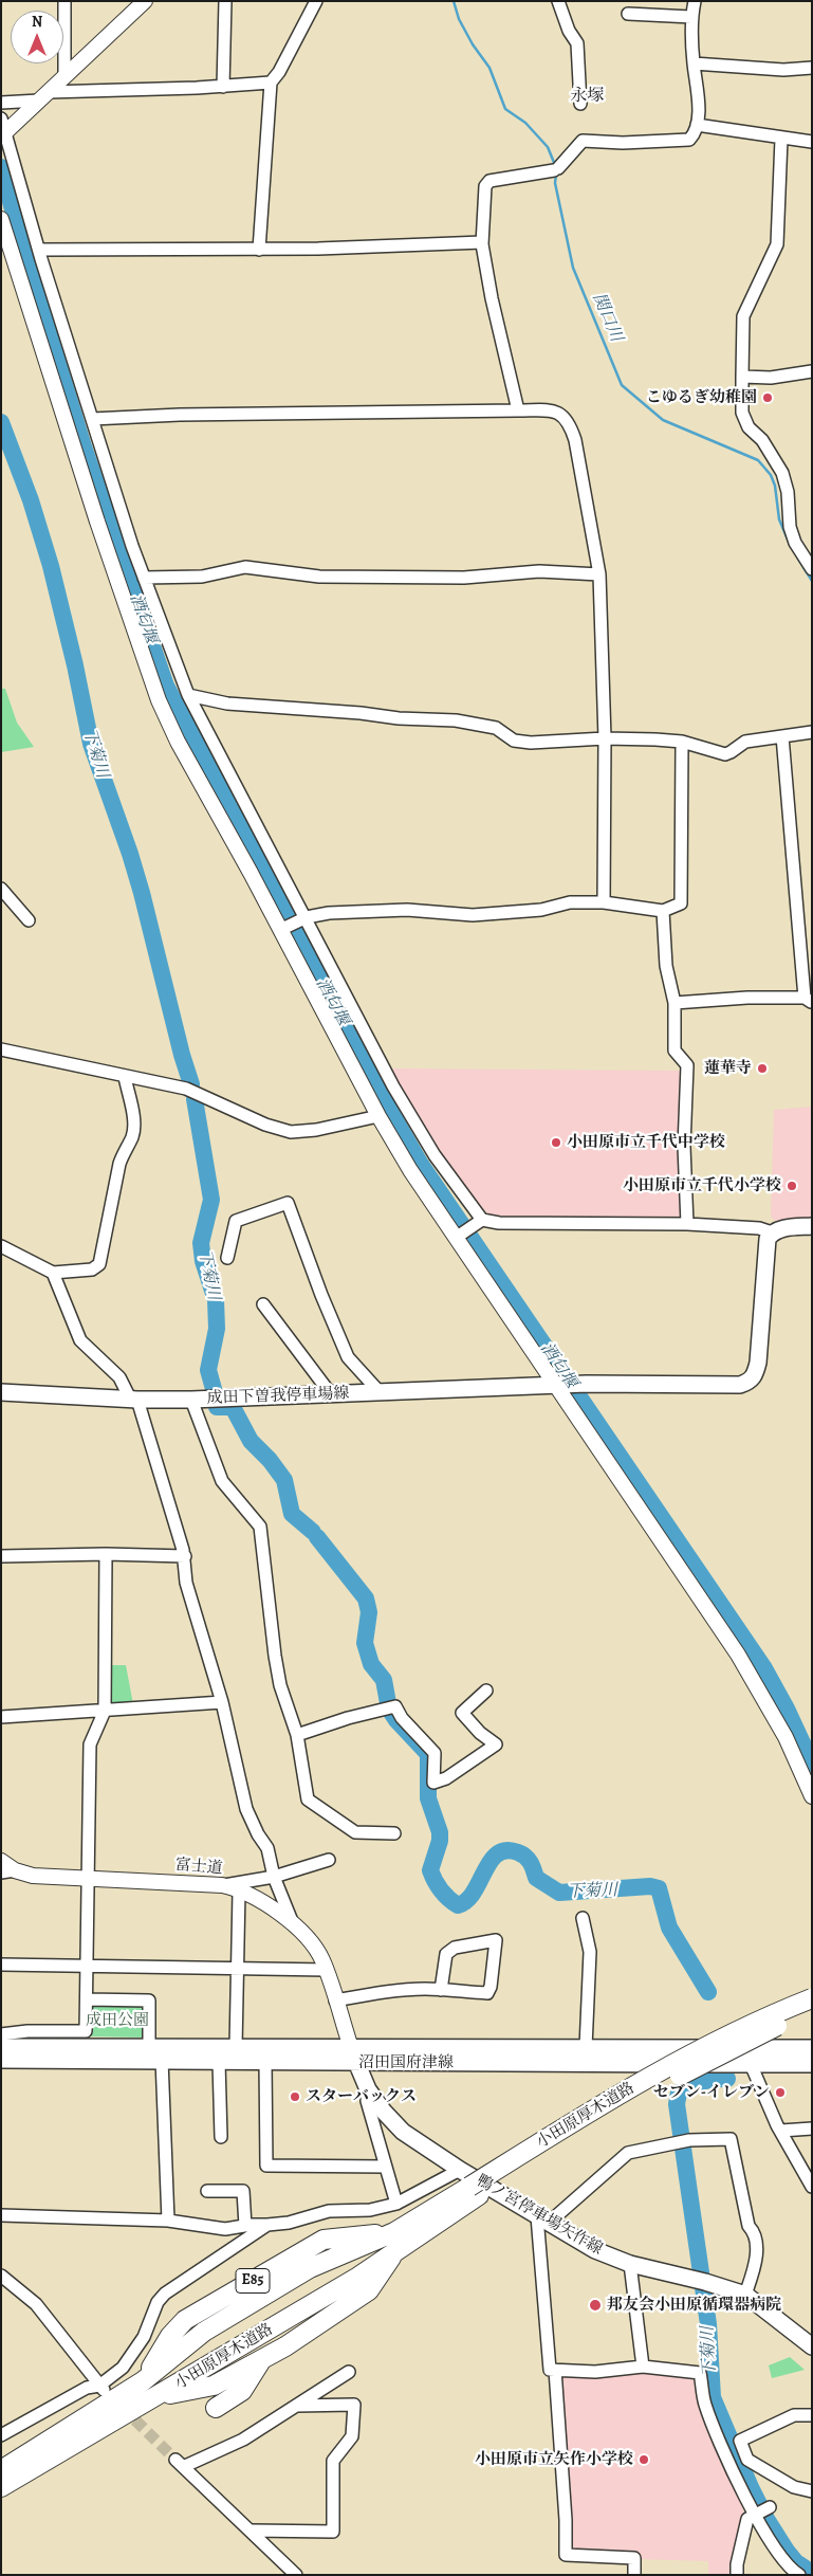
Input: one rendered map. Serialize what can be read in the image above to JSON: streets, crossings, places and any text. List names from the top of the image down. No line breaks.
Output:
{"streets":{"highway":["小田原厚木道路","E85"],"main road":["成田下曽我停車場線","沼田国府津線","鴨ノ宮停車場矢作線"],"street":["富士道"]},"crossings":[["富士道","沼田国府津線"],["富士道","鴨ノ宮停車場矢作線"],["沼田国府津線","鴨ノ宮停車場矢作線"]],"districts":["永塚"],"water":["関口川","酒匂堰","下菊川"],"parks":["成田公園"],"places":["こゆるぎ幼稚園","蓮華寺","小田原市立千代中学校","小田原市立千代小学校","セブン-イレブン","スターバックス","邦友会小田原循環器病院","小田原市立矢作小学校"],"north":"top"}
